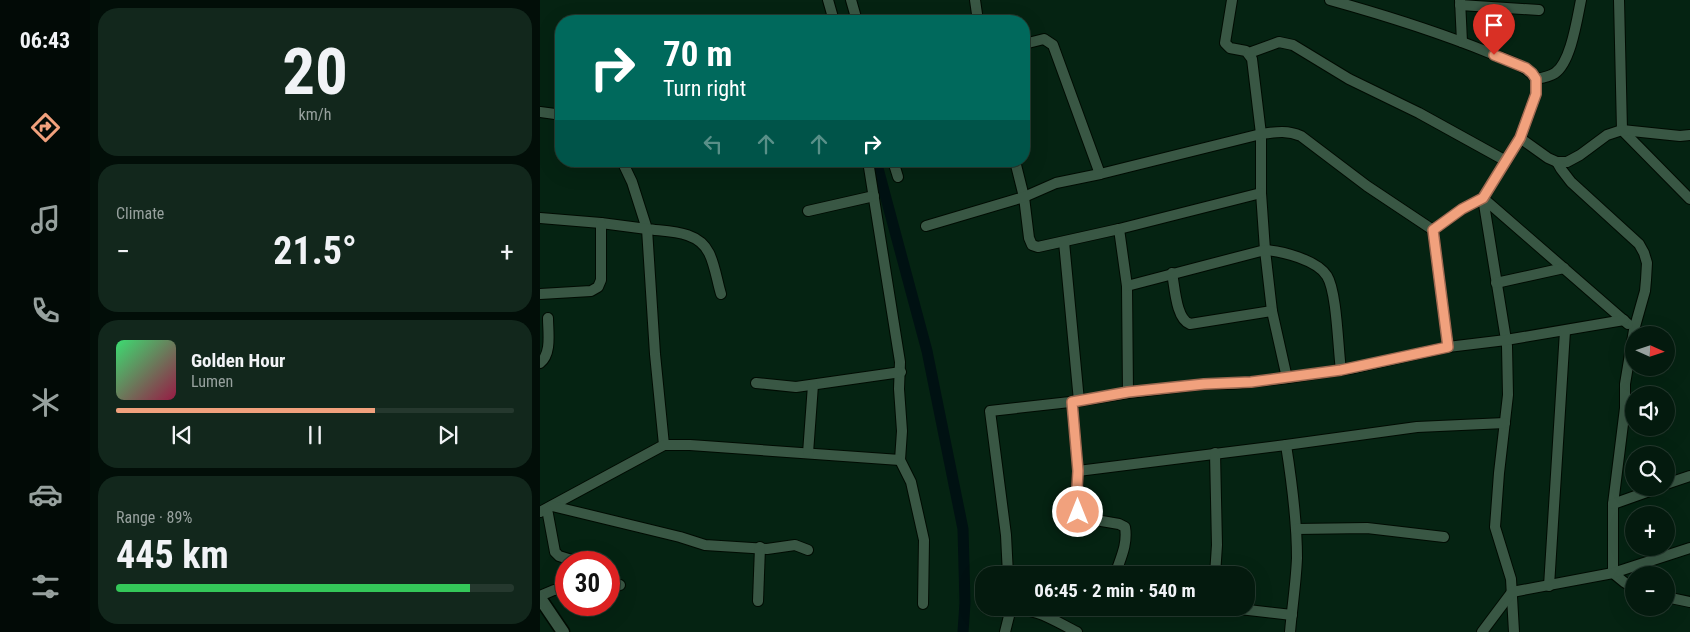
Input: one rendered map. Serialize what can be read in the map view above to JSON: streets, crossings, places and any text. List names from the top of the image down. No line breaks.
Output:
{"north":"right","page":{"tabs":"06:43","tile":[["20","km/h"],"Climate",["Range · 89%","445 km"]],"turn":["70 m","Turn right"],"heat":["−","21.5°","+"],"map_buttons":["+","−"],"song":["Golden Hour","Lumen"],"limit":"30","trip":"06:45 · 2 min · 540 m"}}
